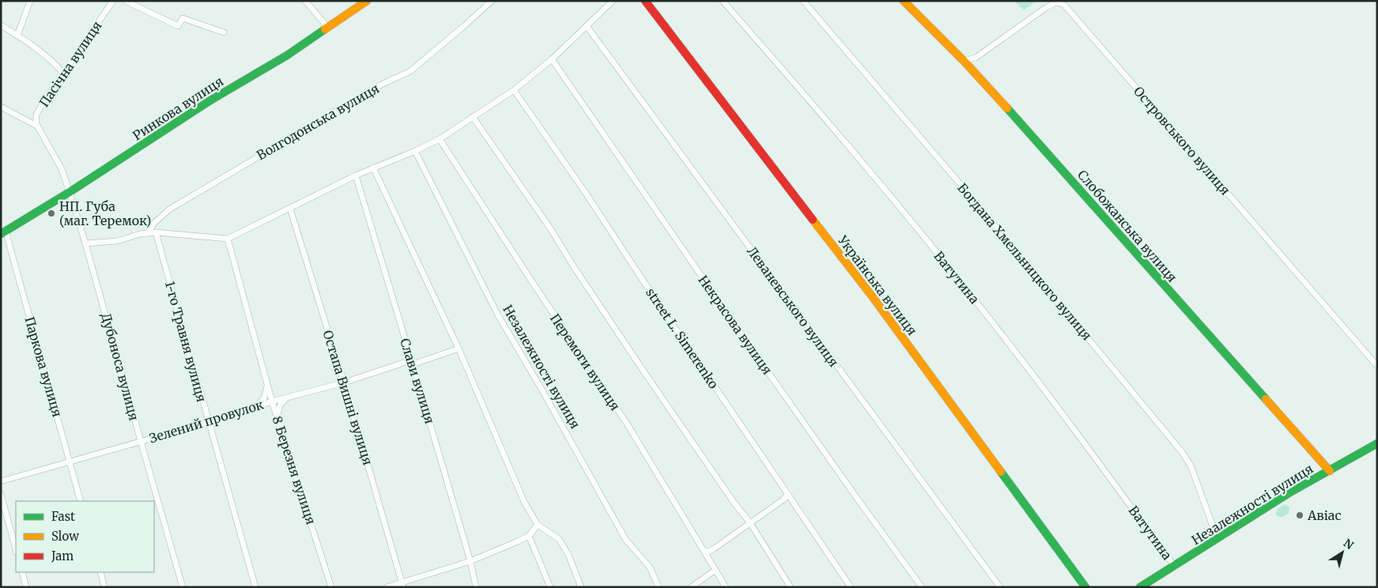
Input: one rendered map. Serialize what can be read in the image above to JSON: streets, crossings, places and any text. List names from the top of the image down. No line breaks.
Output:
{"streets":{"main road":["Ринкова вулиця","Слобожанська вулиця","Українська вулиця","Незалежності вулиця"],"street":["Пасічна вулиця","Волгодонська вулиця","Островського вулиця","Богдана Хмельницкого вулиця","Ватутина","Леваневського вулиця","Некрасова вулиця","street L. Simerenko","1-го Травня вулиця","Перемоги вулиця","Паркова вулиця","Дубоноса вулиця","Слави вулиця","Остапа Вишні вулиця","Зелений провулок","8 Березня вулиця"]},"crossings":[["Ринкова вулиця","Паркова вулиця"],["Ринкова вулиця","Дубоноса вулиця"],["Островського вулиця","Слобожанська вулиця"],["Слобожанська вулиця","Незалежності вулиця"],["Богдана Хмельницкого вулиця","Незалежності вулиця"],["Ватутина","Незалежності вулиця"],["1-го Травня вулиця","Зелений провулок"],["Паркова вулиця","Зелений провулок"],["Дубоноса вулиця","Зелений провулок"],["Слави вулиця","Зелений провулок"],["Остапа Вишні вулиця","Зелений провулок"],["Зелений провулок","8 Березня вулиця"]],"places":["НП. Губа (маг. Теремок)","Авіас"],"legend":["Fast","Slow","Jam"],"north":"top right"}
